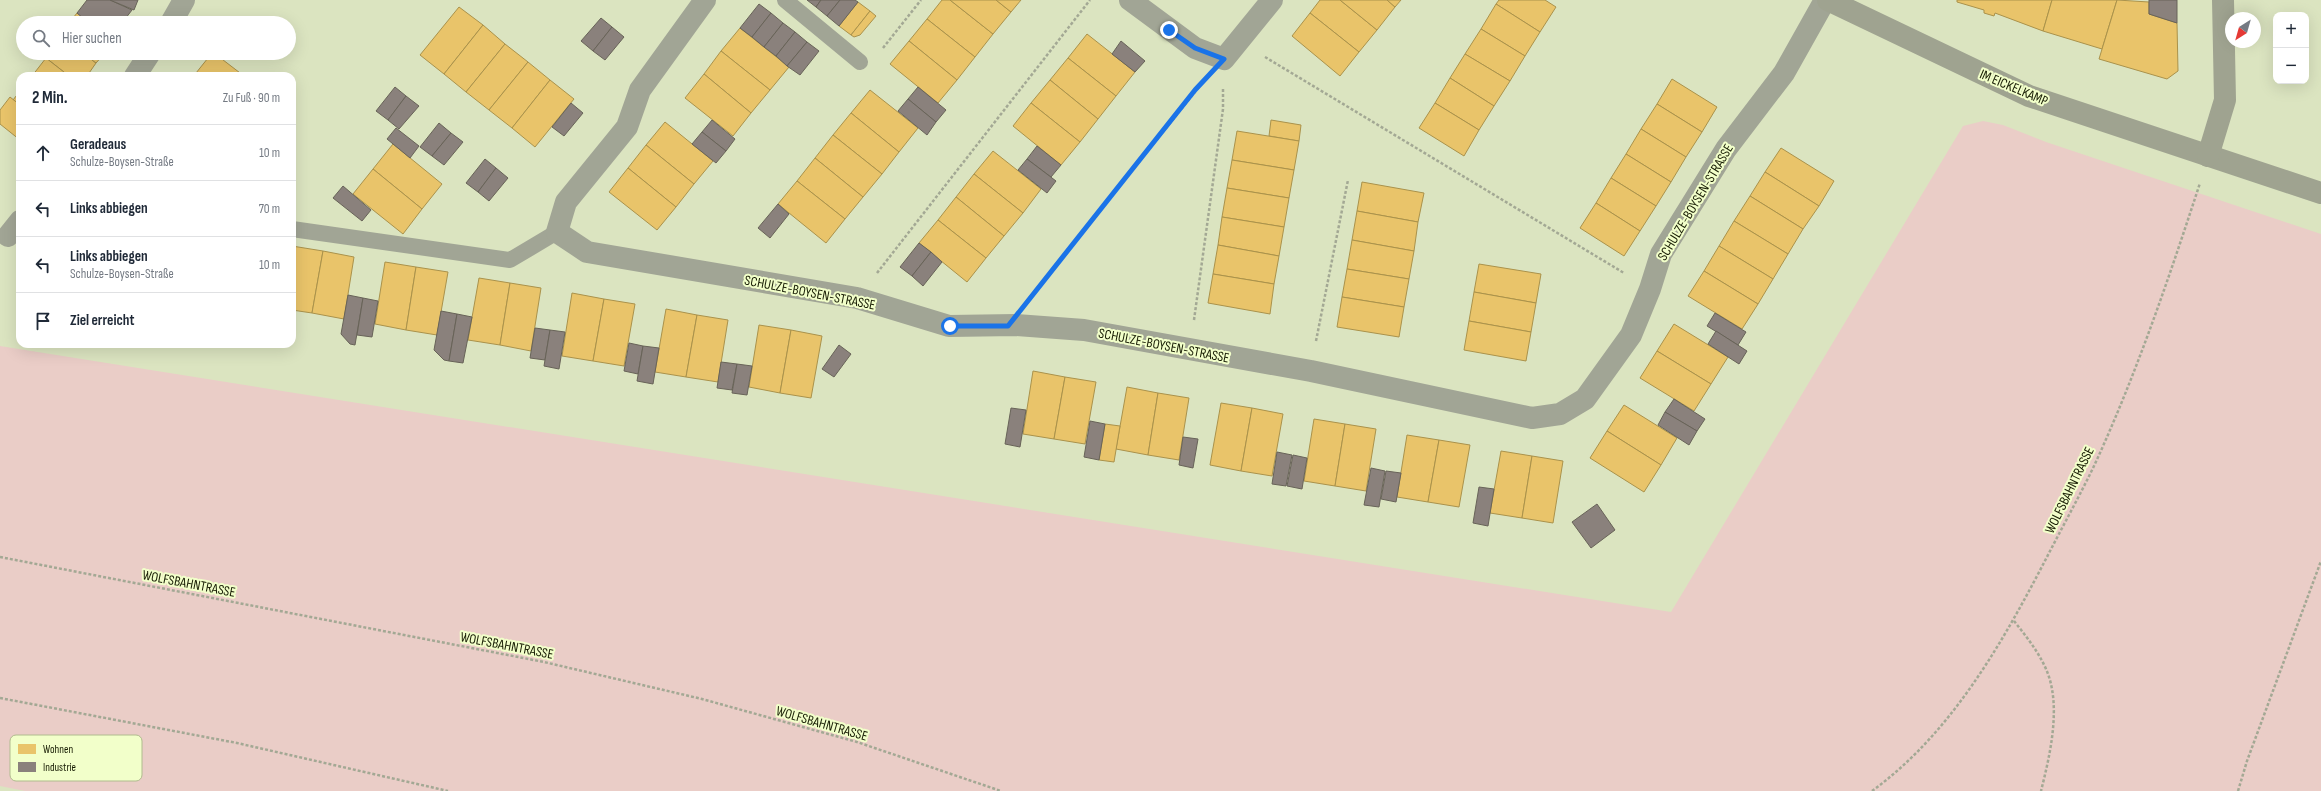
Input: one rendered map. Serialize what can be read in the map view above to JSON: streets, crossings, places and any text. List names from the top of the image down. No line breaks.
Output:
{"streets":{"street":["IM EICKELKAMP","SCHULZE-BOYSEN-STRASSE"],"path":["WOLFSBAHNTRASSE"]},"crossings":[["IM EICKELKAMP","SCHULZE-BOYSEN-STRASSE"],["IM EICKELKAMP","WOLFSBAHNTRASSE"]],"legend":["Wohnen","Industrie"],"north":"bottom left","page":{"map_buttons":["+","−"],"search":"Hier suchen","heading":["2 Min.","Zu Fuß · 90 m"],"list":[["Geradeaus","Schulze-Boysen-Straße","10 m"],["Links abbiegen","70 m"],["Links abbiegen","Schulze-Boysen-Straße","10 m"],"Ziel erreicht"]}}
